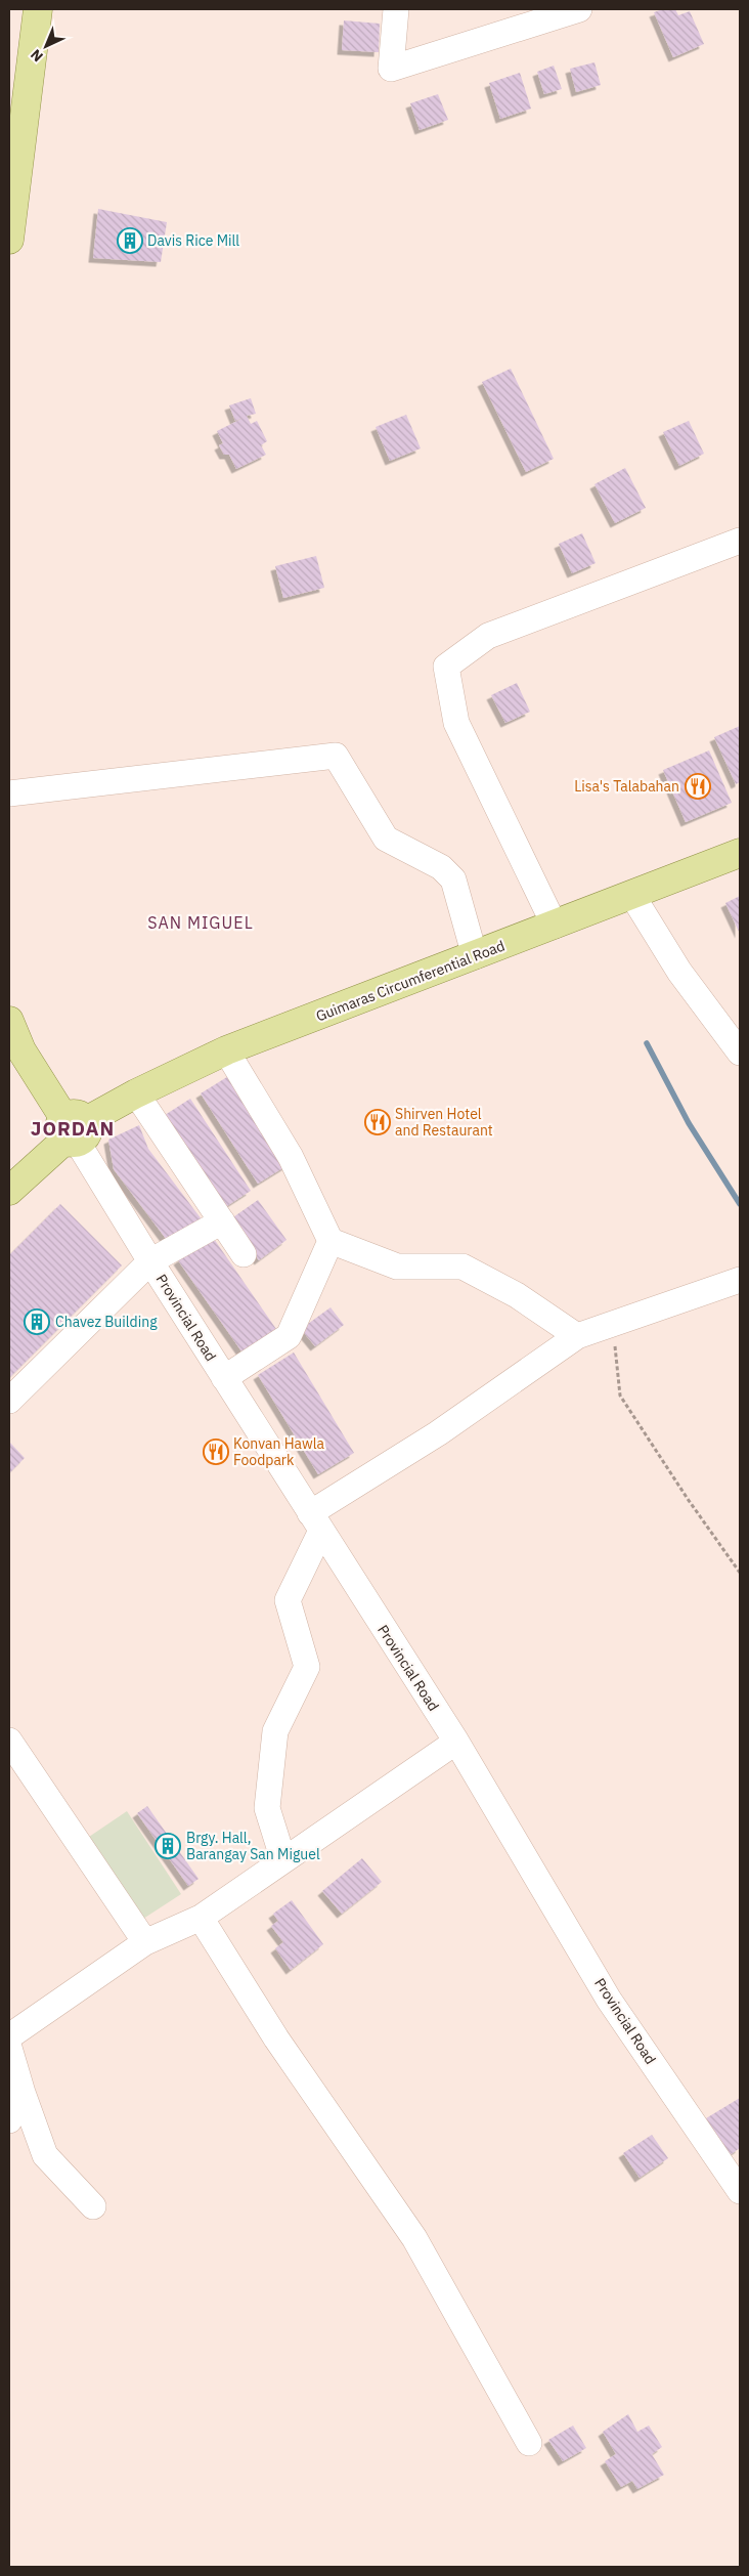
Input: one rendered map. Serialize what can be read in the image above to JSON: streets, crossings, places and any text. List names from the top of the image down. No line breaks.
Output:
{"streets":{"main road":["Guimaras Circumferential Road","Provincial Road"]},"crossings":[["Guimaras Circumferential Road","Provincial Road"]],"districts":["SAN MIGUEL","JORDAN"],"places":{"building":["Davis Rice Mill","Chavez Building","Brgy. Hall, Barangay San Miguel"],"restaurant":["Lisa's Talabahan","Shirven Hotel and Restaurant","Konvan Hawla Foodpark"]},"north":"bottom left"}
